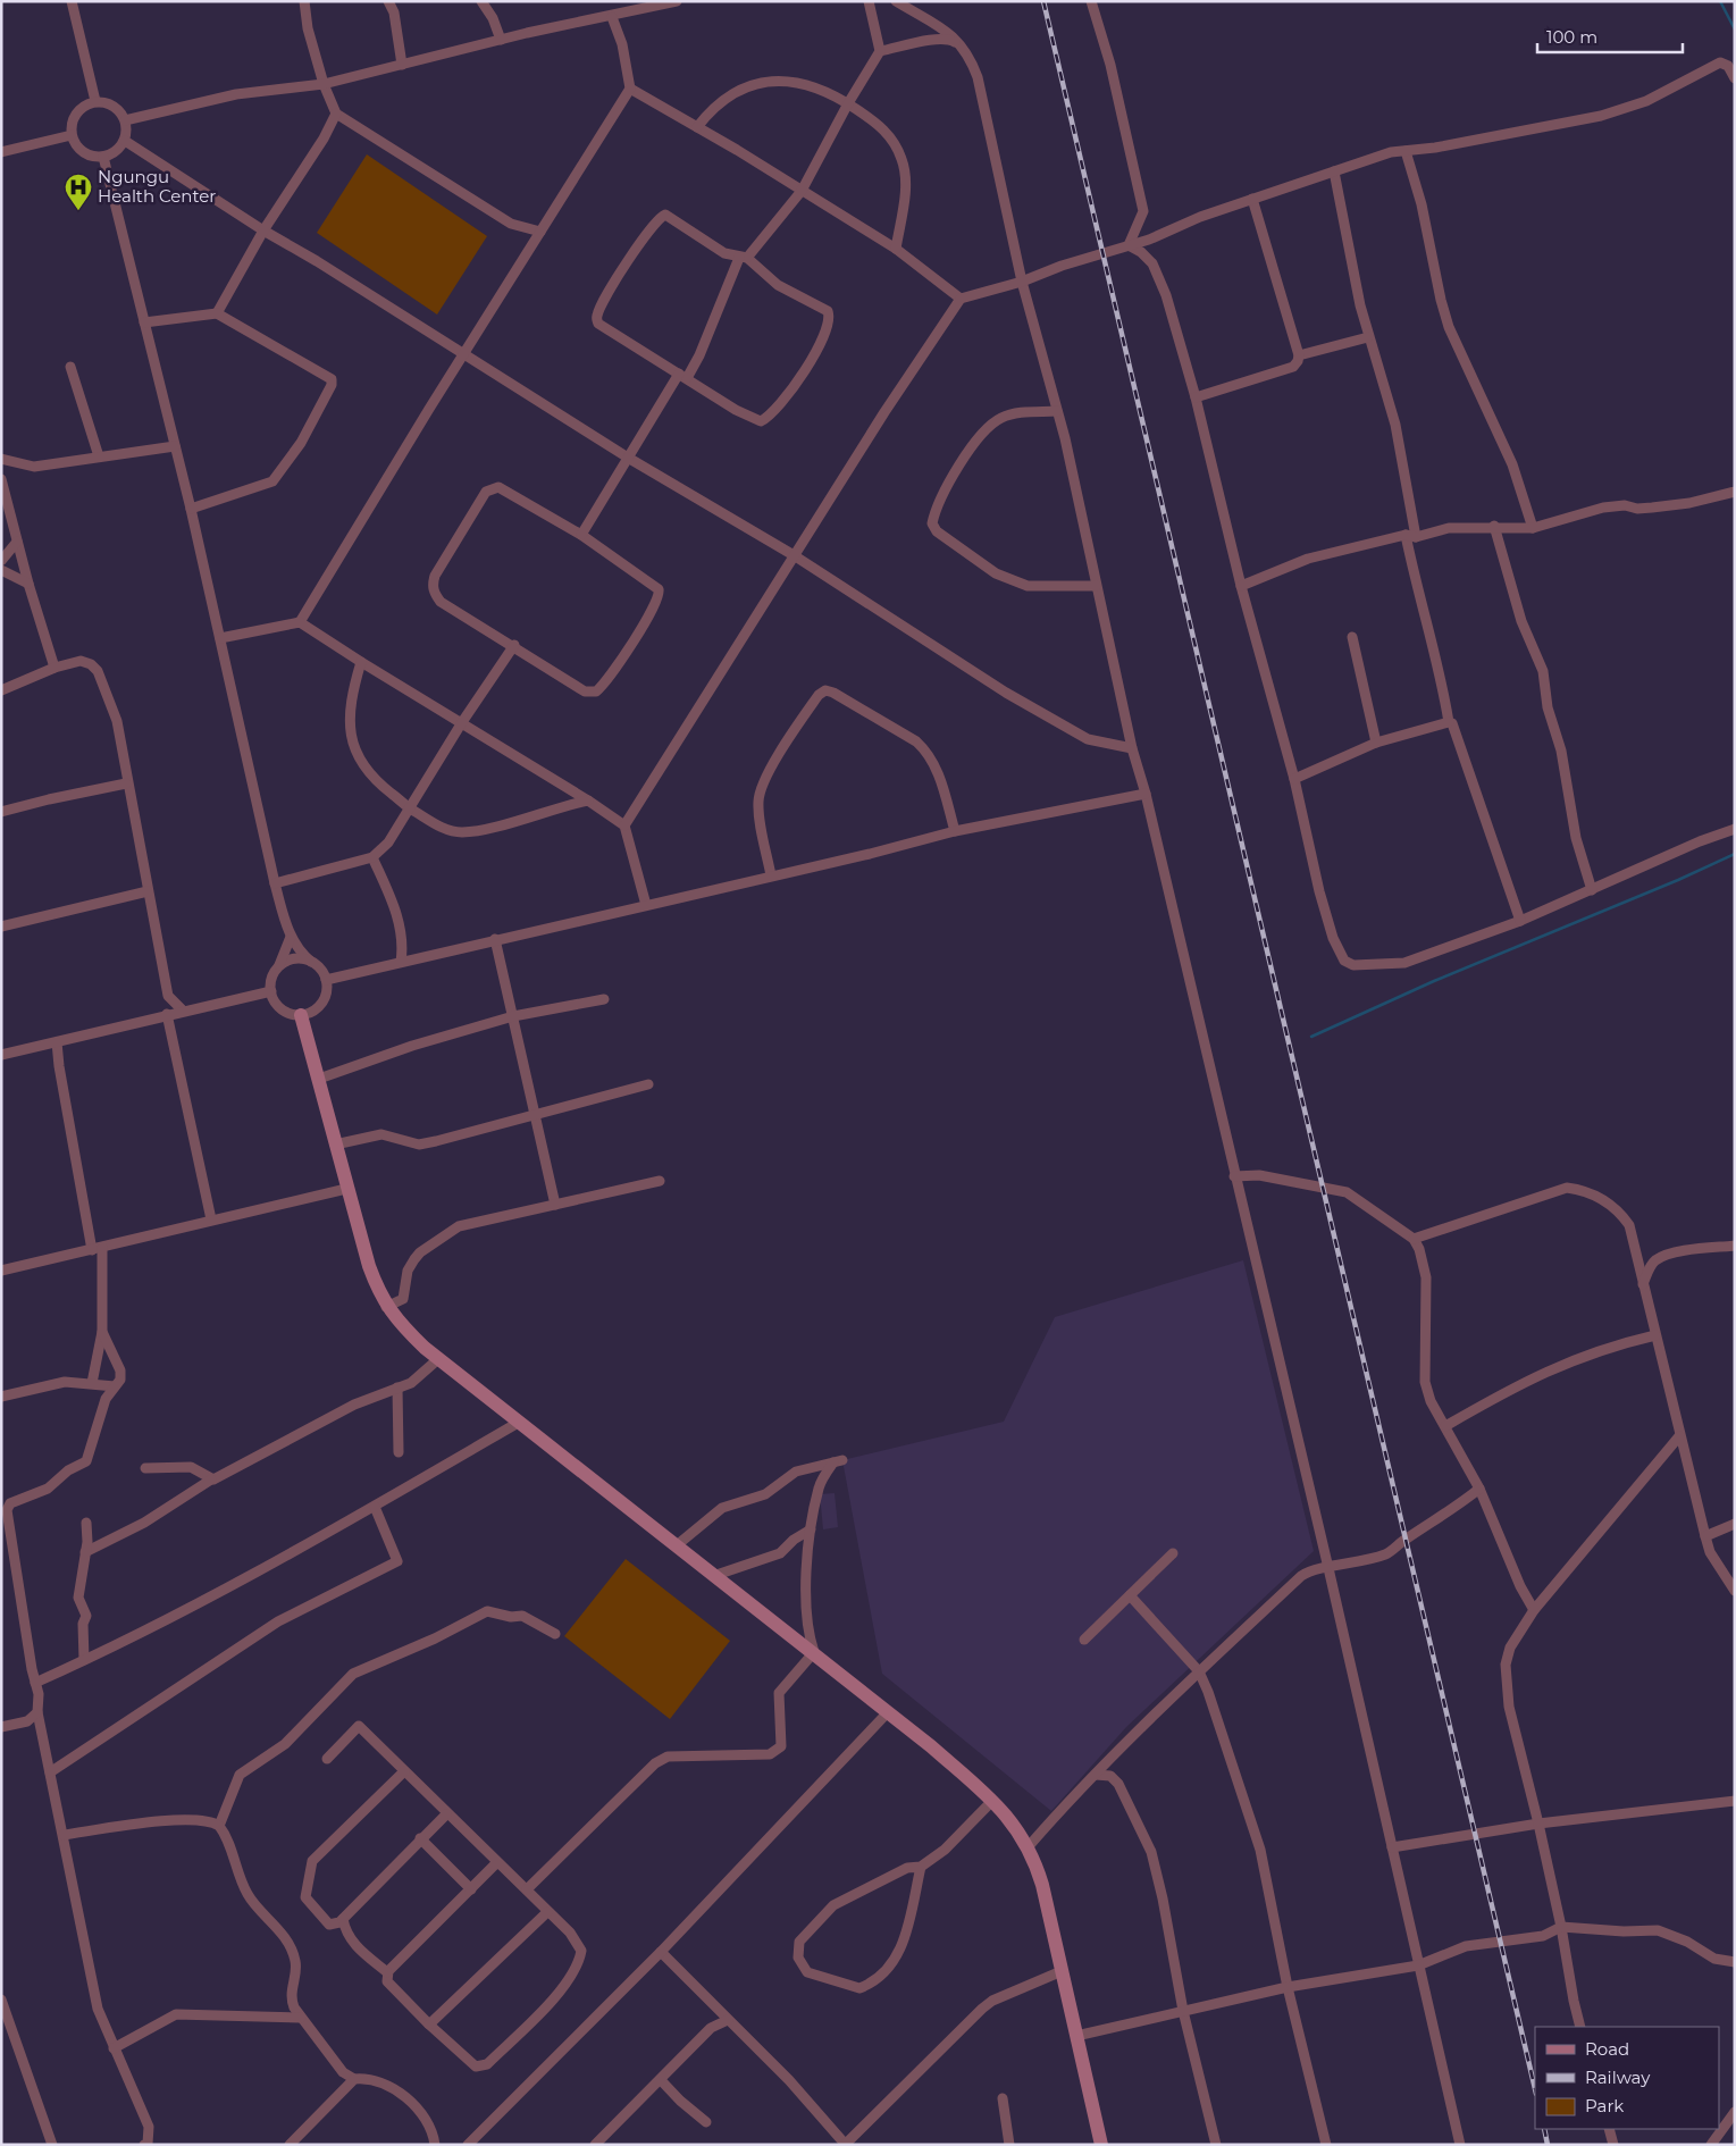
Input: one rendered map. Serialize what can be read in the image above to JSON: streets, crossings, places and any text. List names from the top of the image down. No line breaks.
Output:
{"places":{"hospital":["Ngungu Health Center"]},"legend":["Road","Railway","Park"],"scale_bar":"100 m"}
